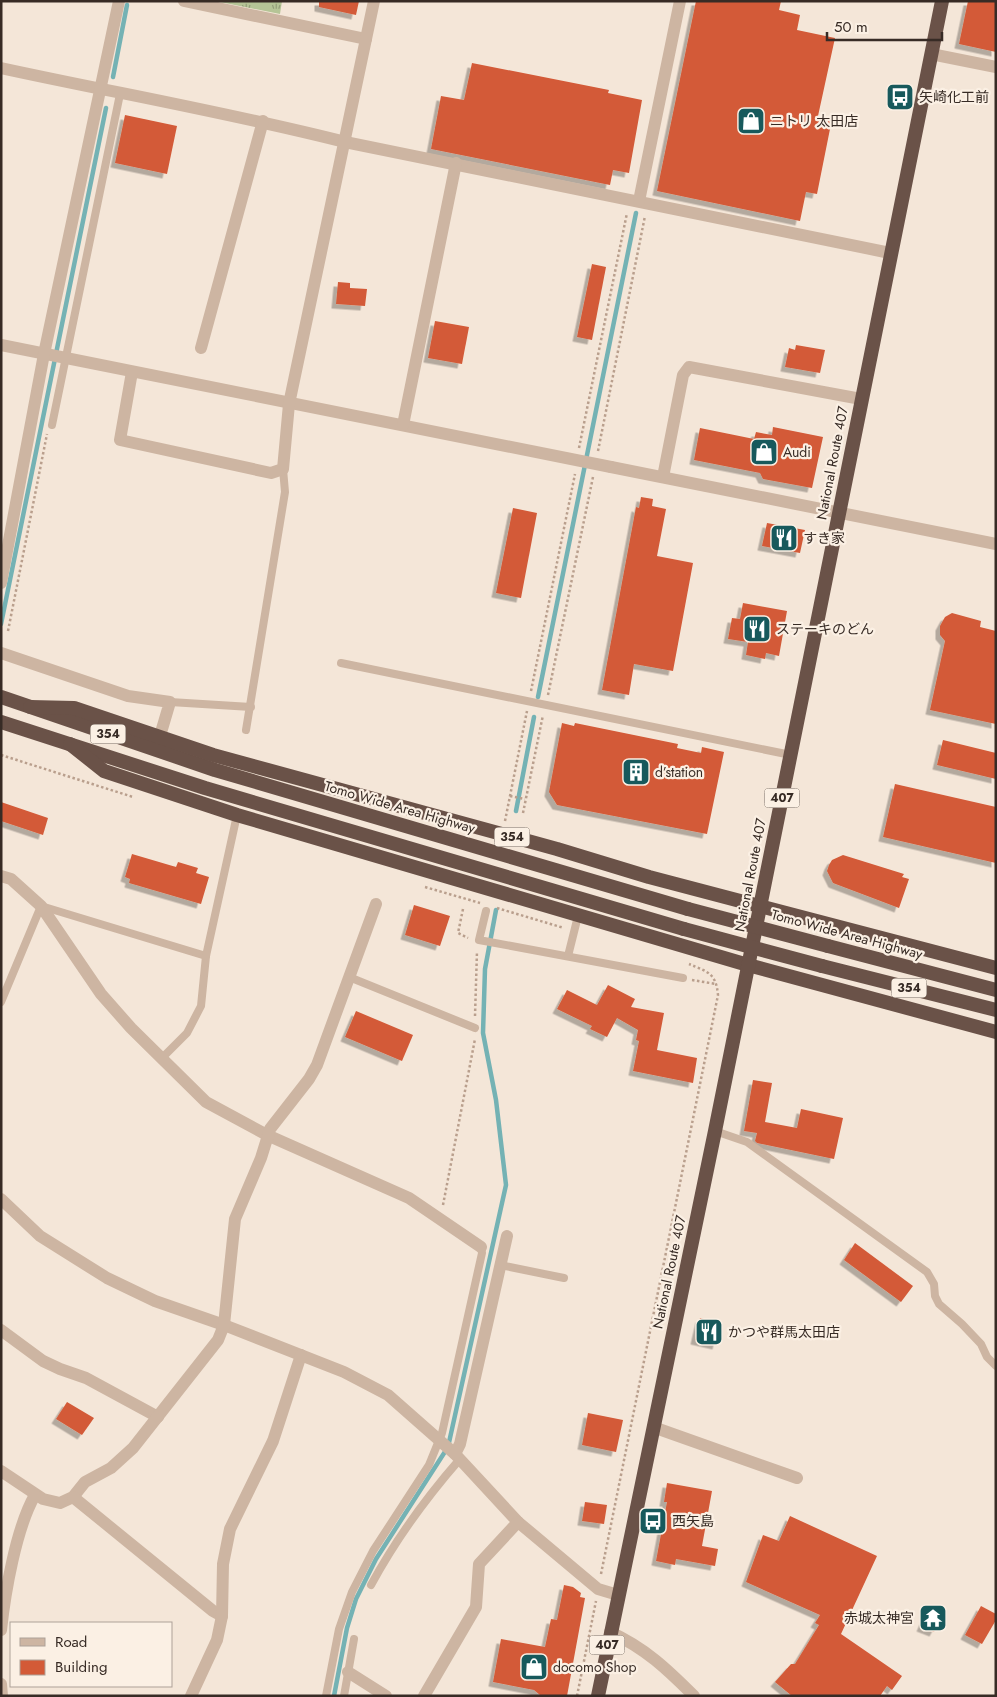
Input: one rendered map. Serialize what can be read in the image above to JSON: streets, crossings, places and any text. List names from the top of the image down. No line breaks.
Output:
{"streets":{"highway":["National Route 407","354","407","Tomo Wide Area Highway"]},"crossings":[["National Route 407","354"],["354","Tomo Wide Area Highway"]],"places":{"bus stop":["矢崎化工前","西矢島"],"shop":["ニトリ 太田店","Audi","docomo Shop"],"restaurant":["すき家","ステーキのどん","かつや群馬太田店"],"building":["d’station"],"temple":["赤城太神宮"]},"legend":["Road","Building"],"scale_bar":"50 m"}
